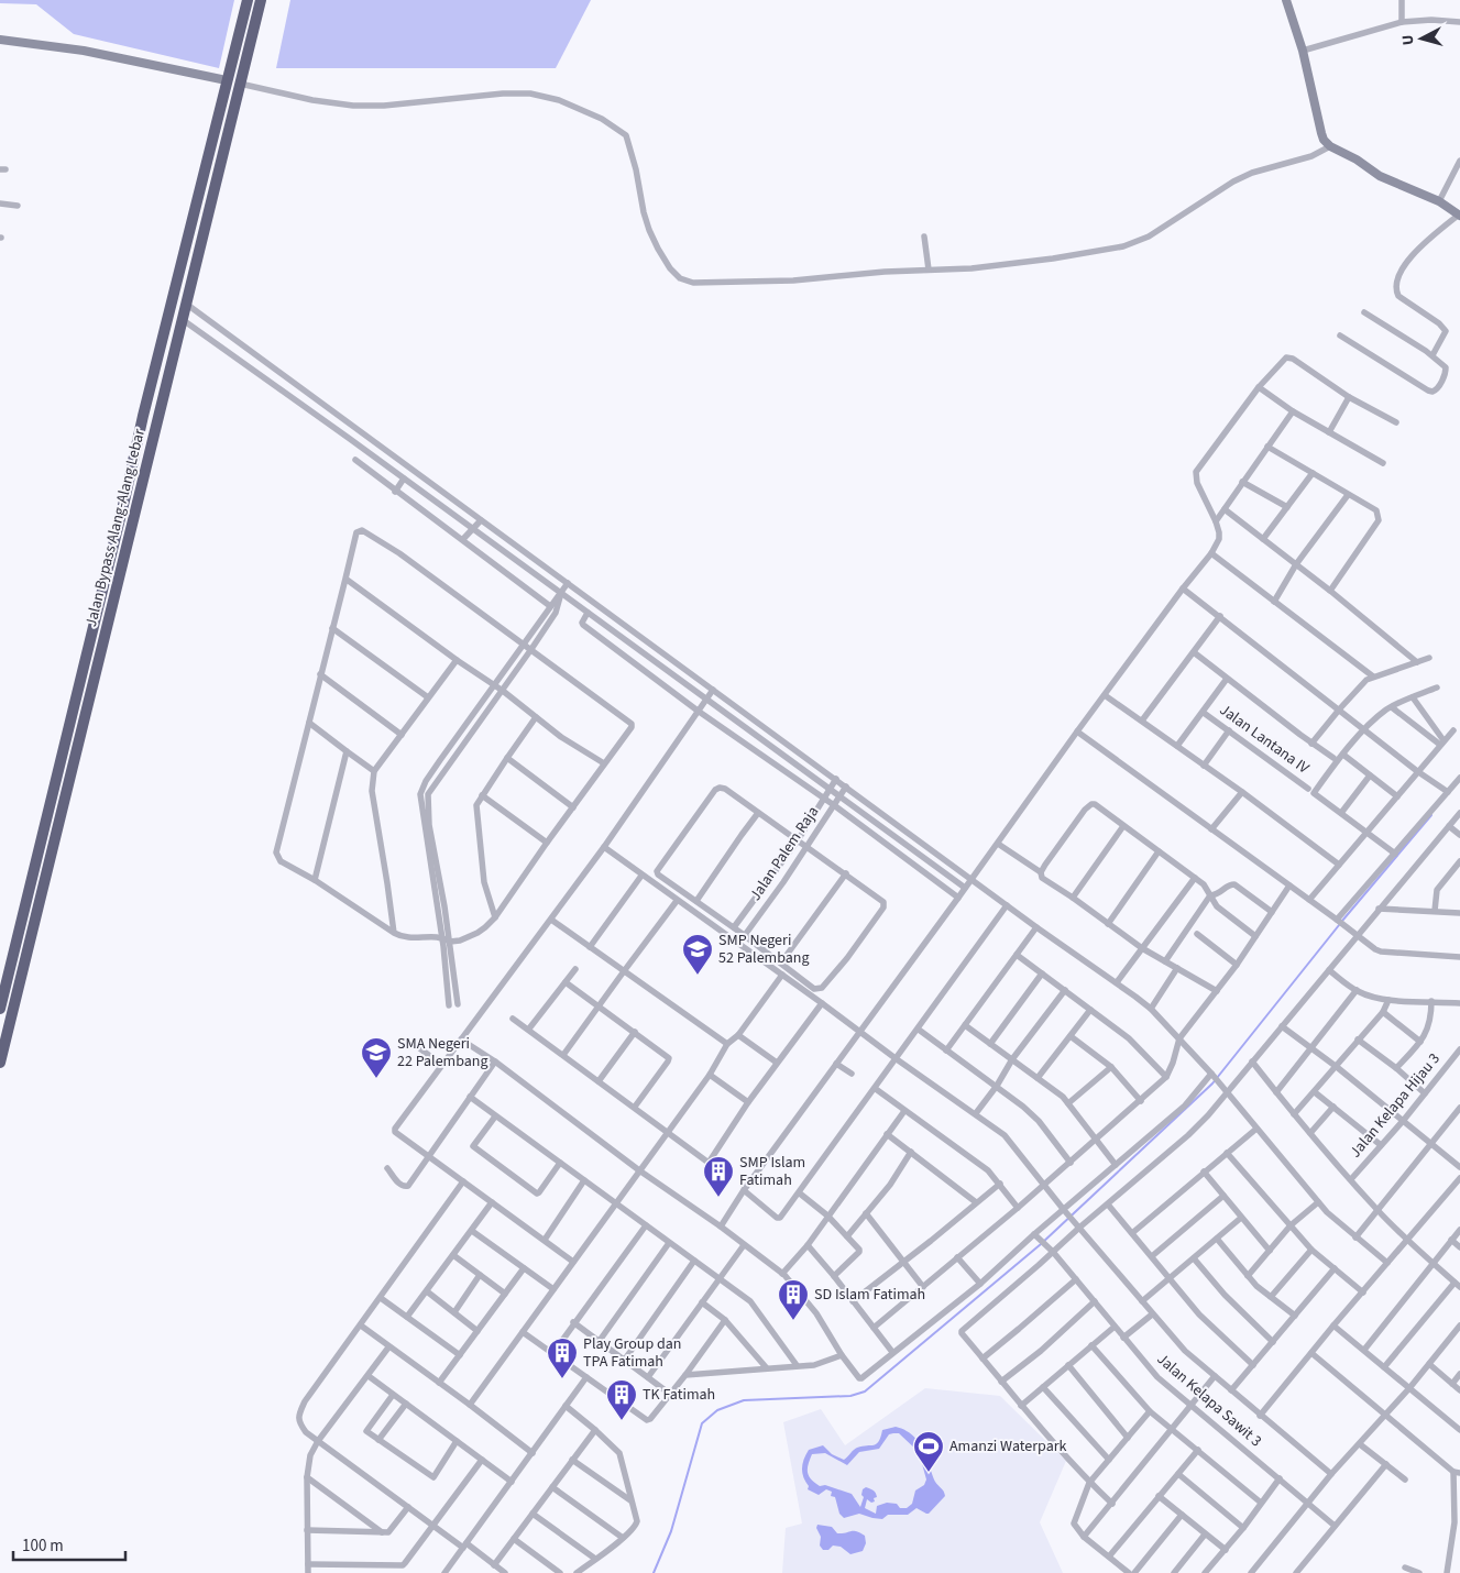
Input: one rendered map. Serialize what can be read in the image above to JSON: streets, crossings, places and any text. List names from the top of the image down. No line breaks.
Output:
{"streets":{"highway":["Jalan Bypass Alang-Alang Lebar"],"street":["Jalan Lantana IV","Jalan Palem Raja","Jalan Kelapa Hijau 3","Jalan Kelapa Sawit 3"]},"places":{"school or university":["SMP Negeri 52 Palembang","SMA Negeri 22 Palembang"],"building":["SMP Islam Fatimah","SD Islam Fatimah","Play Group dan TPA Fatimah","TK Fatimah"],"sports":["Amanzi Waterpark"]},"scale_bar":"100 m","north":"left"}
